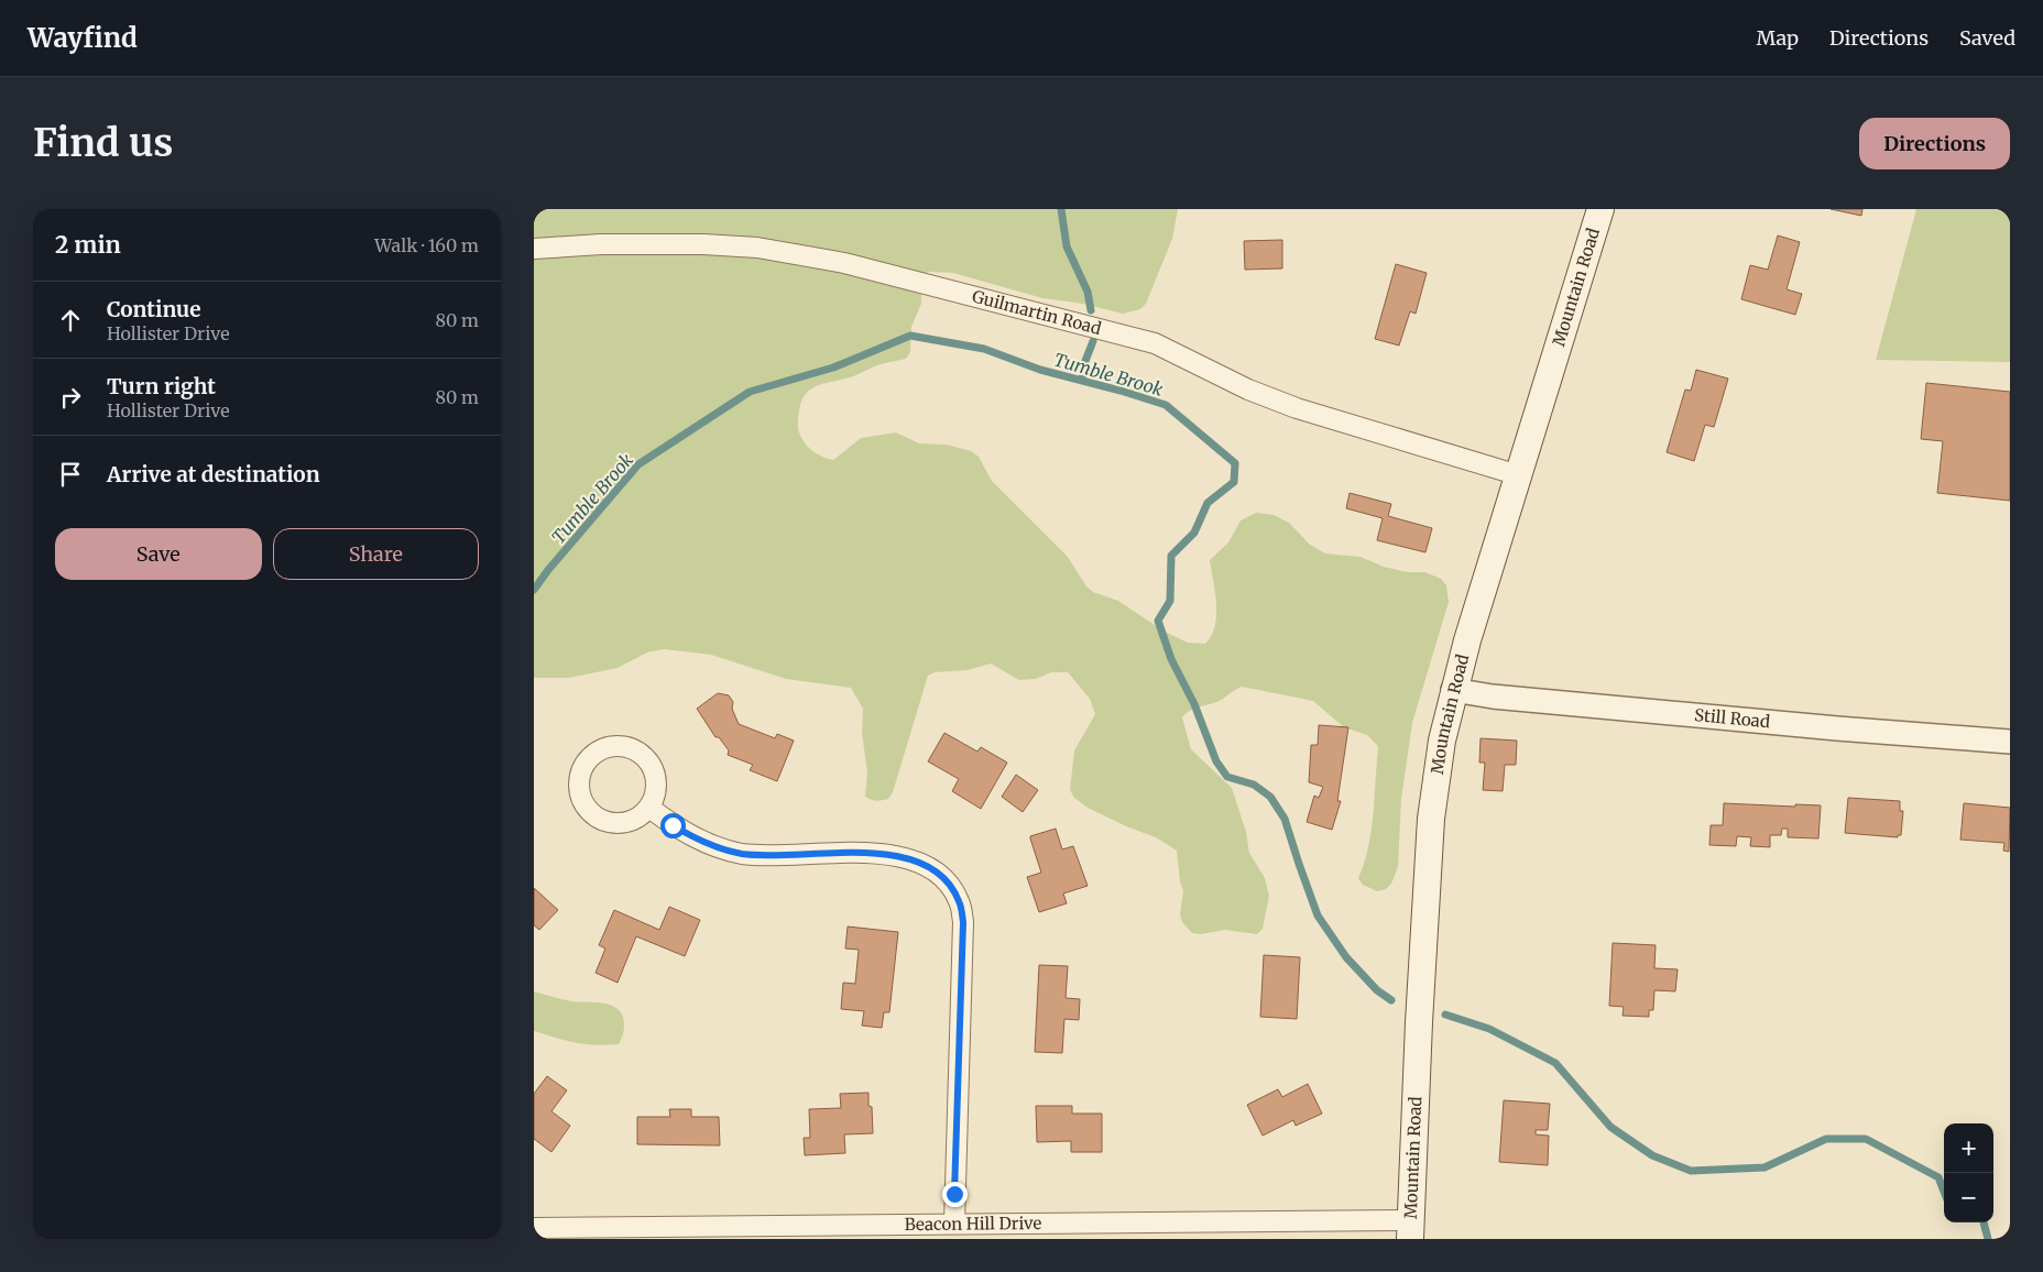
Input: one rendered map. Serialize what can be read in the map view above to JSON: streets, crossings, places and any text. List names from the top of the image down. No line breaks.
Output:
{"streets":{"main road":["Mountain Road"],"street":["Guilmartin Road","Still Road","Beacon Hill Drive"]},"crossings":[["Mountain Road","Guilmartin Road"],["Mountain Road","Still Road"],["Mountain Road","Beacon Hill Drive"]],"water":["Tumble Brook"],"page":{"header":"Wayfind","nav":["Map","Directions","Saved"],"buttons":["Directions",["Save","Share"]],"title":"Find us","heading":["2 min","Walk · 160 m"],"list":[["Continue","Hollister Drive","80 m"],["Turn right","Hollister Drive","80 m"],"Arrive at destination"],"map_buttons":["+","−"]}}
